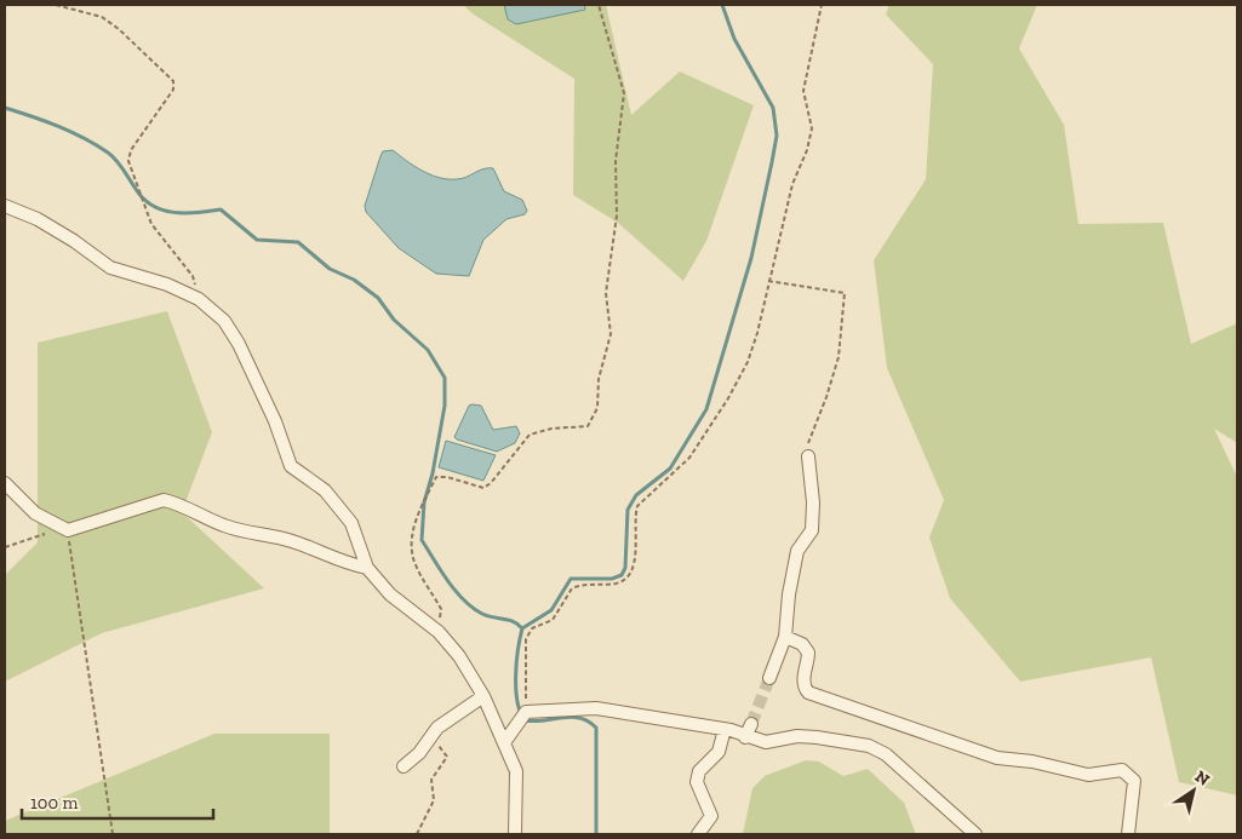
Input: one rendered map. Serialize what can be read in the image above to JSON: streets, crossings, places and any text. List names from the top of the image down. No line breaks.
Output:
{"scale_bar":"100 m","north":"top right"}
